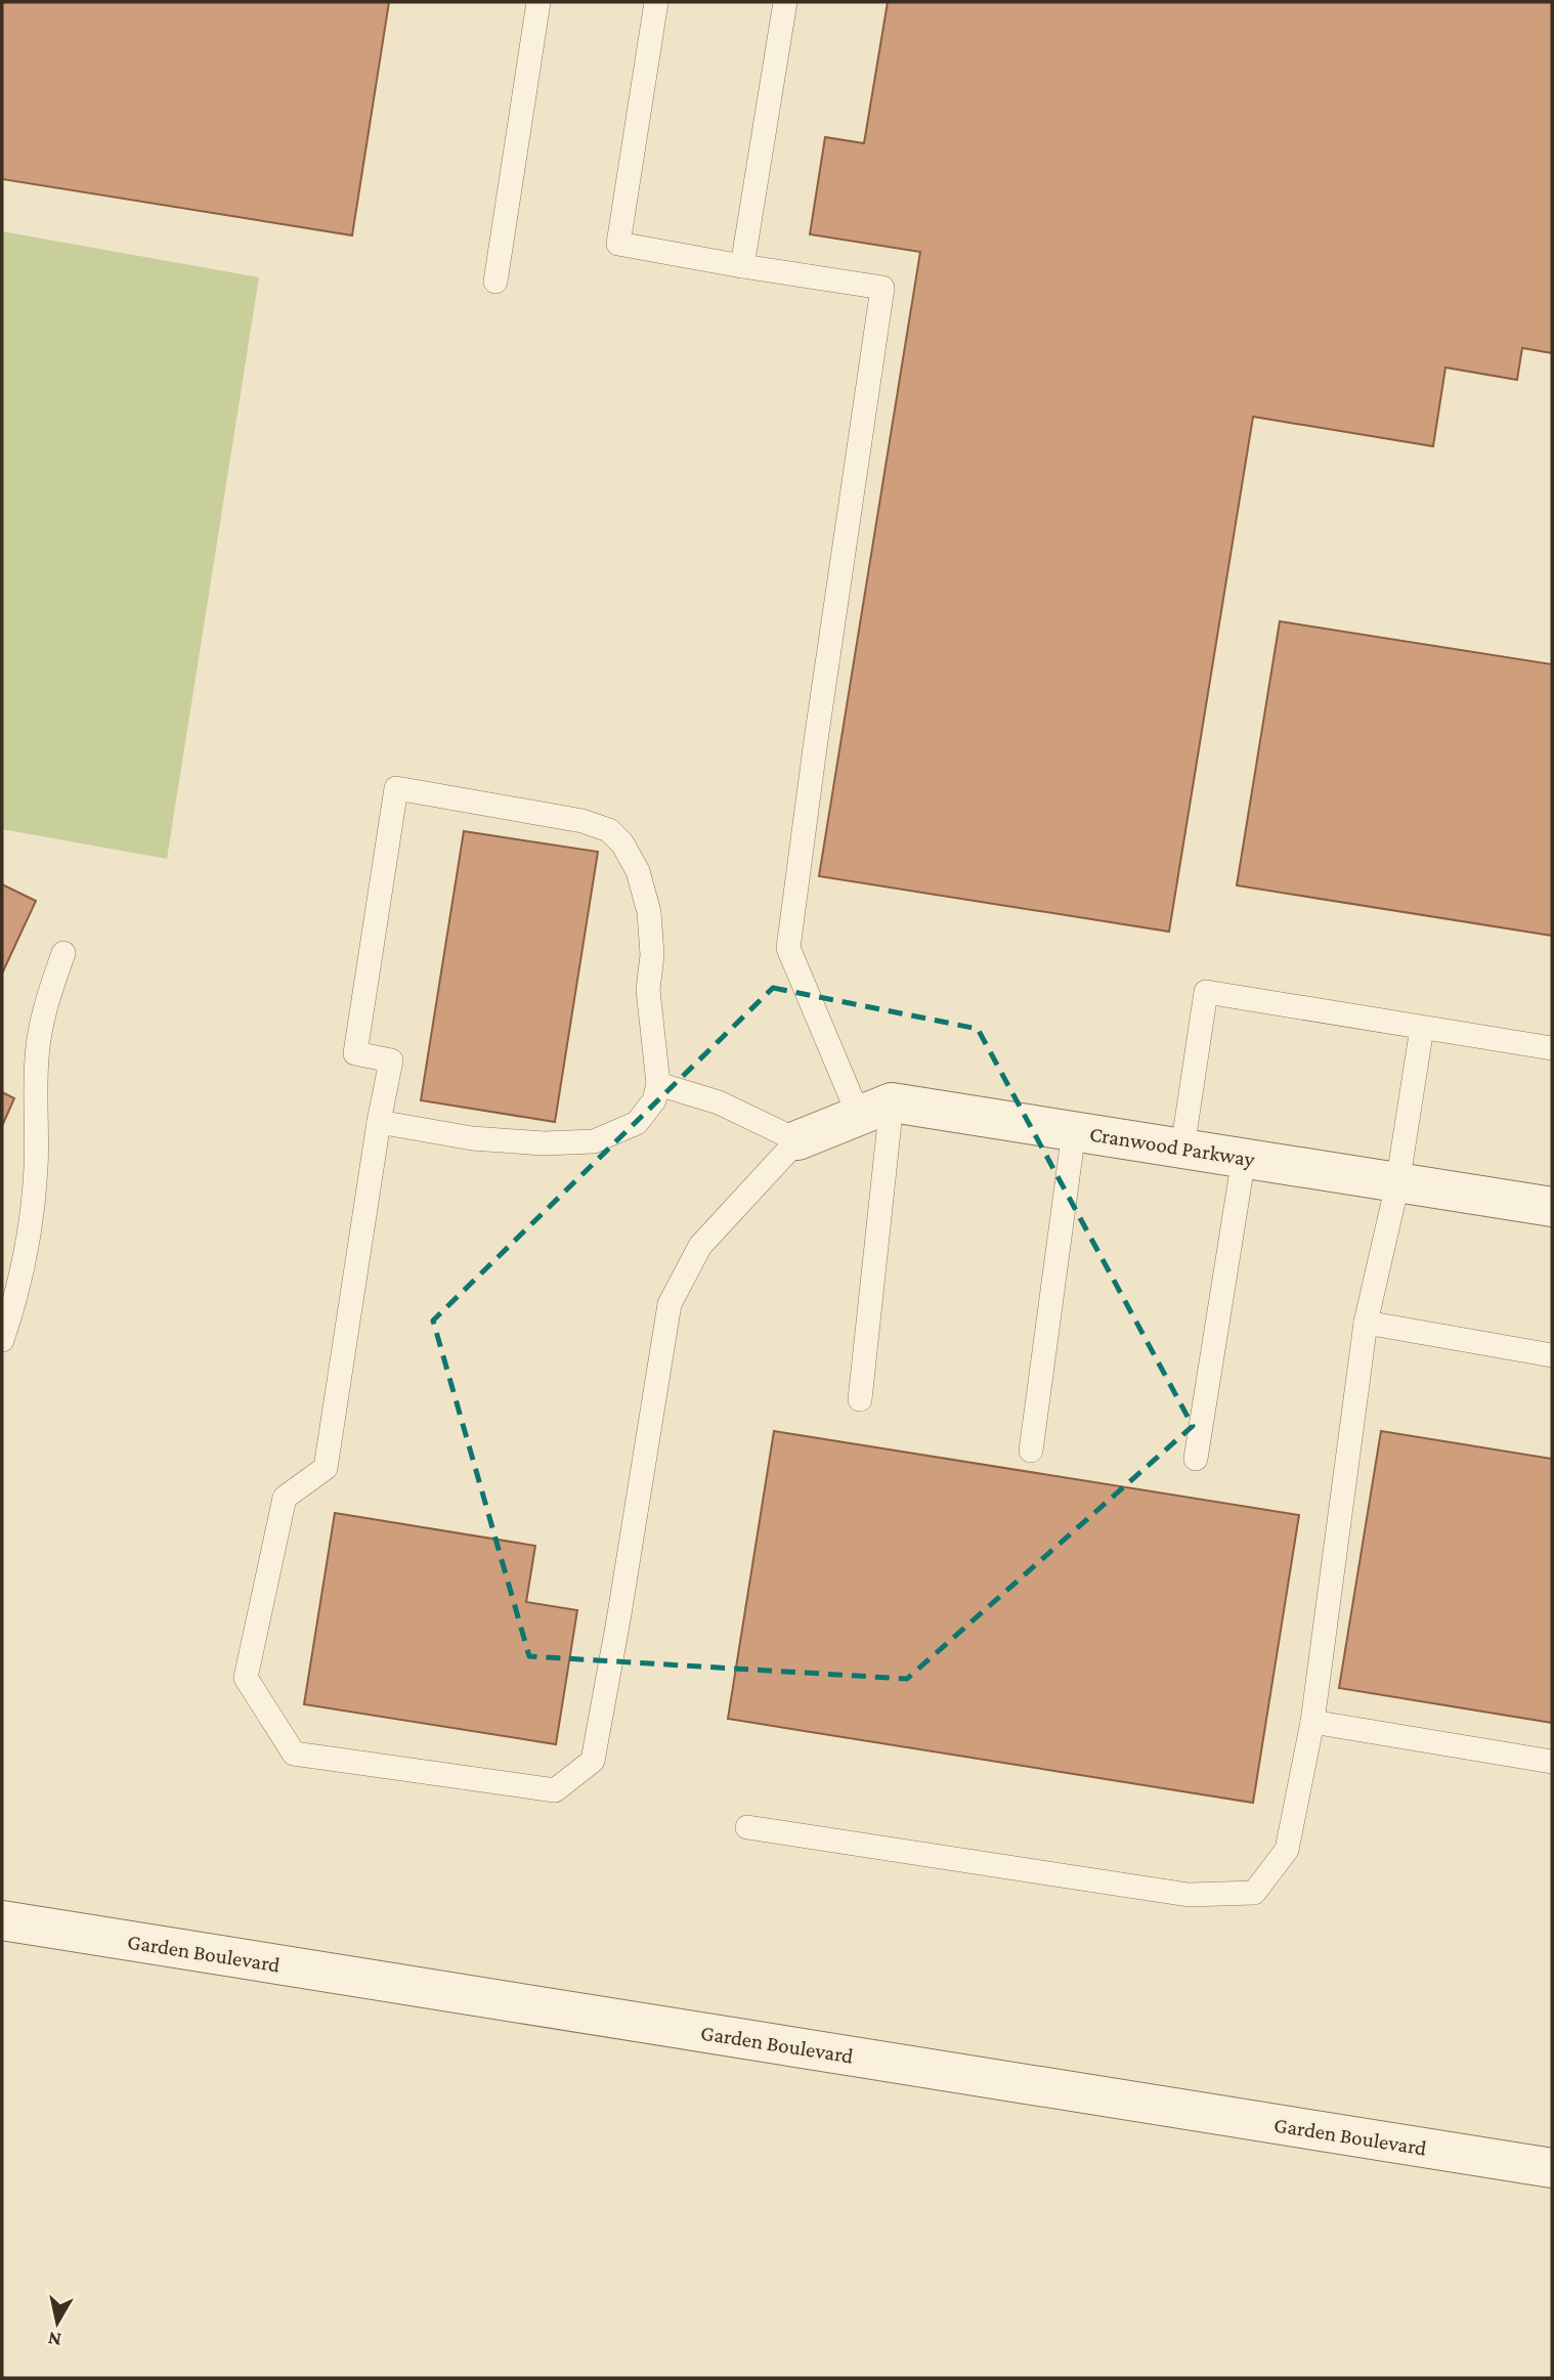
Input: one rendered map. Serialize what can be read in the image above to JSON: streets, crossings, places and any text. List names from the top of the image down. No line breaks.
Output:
{"streets":{"street":["Cranwood Parkway","Garden Boulevard"]},"north":"bottom"}
